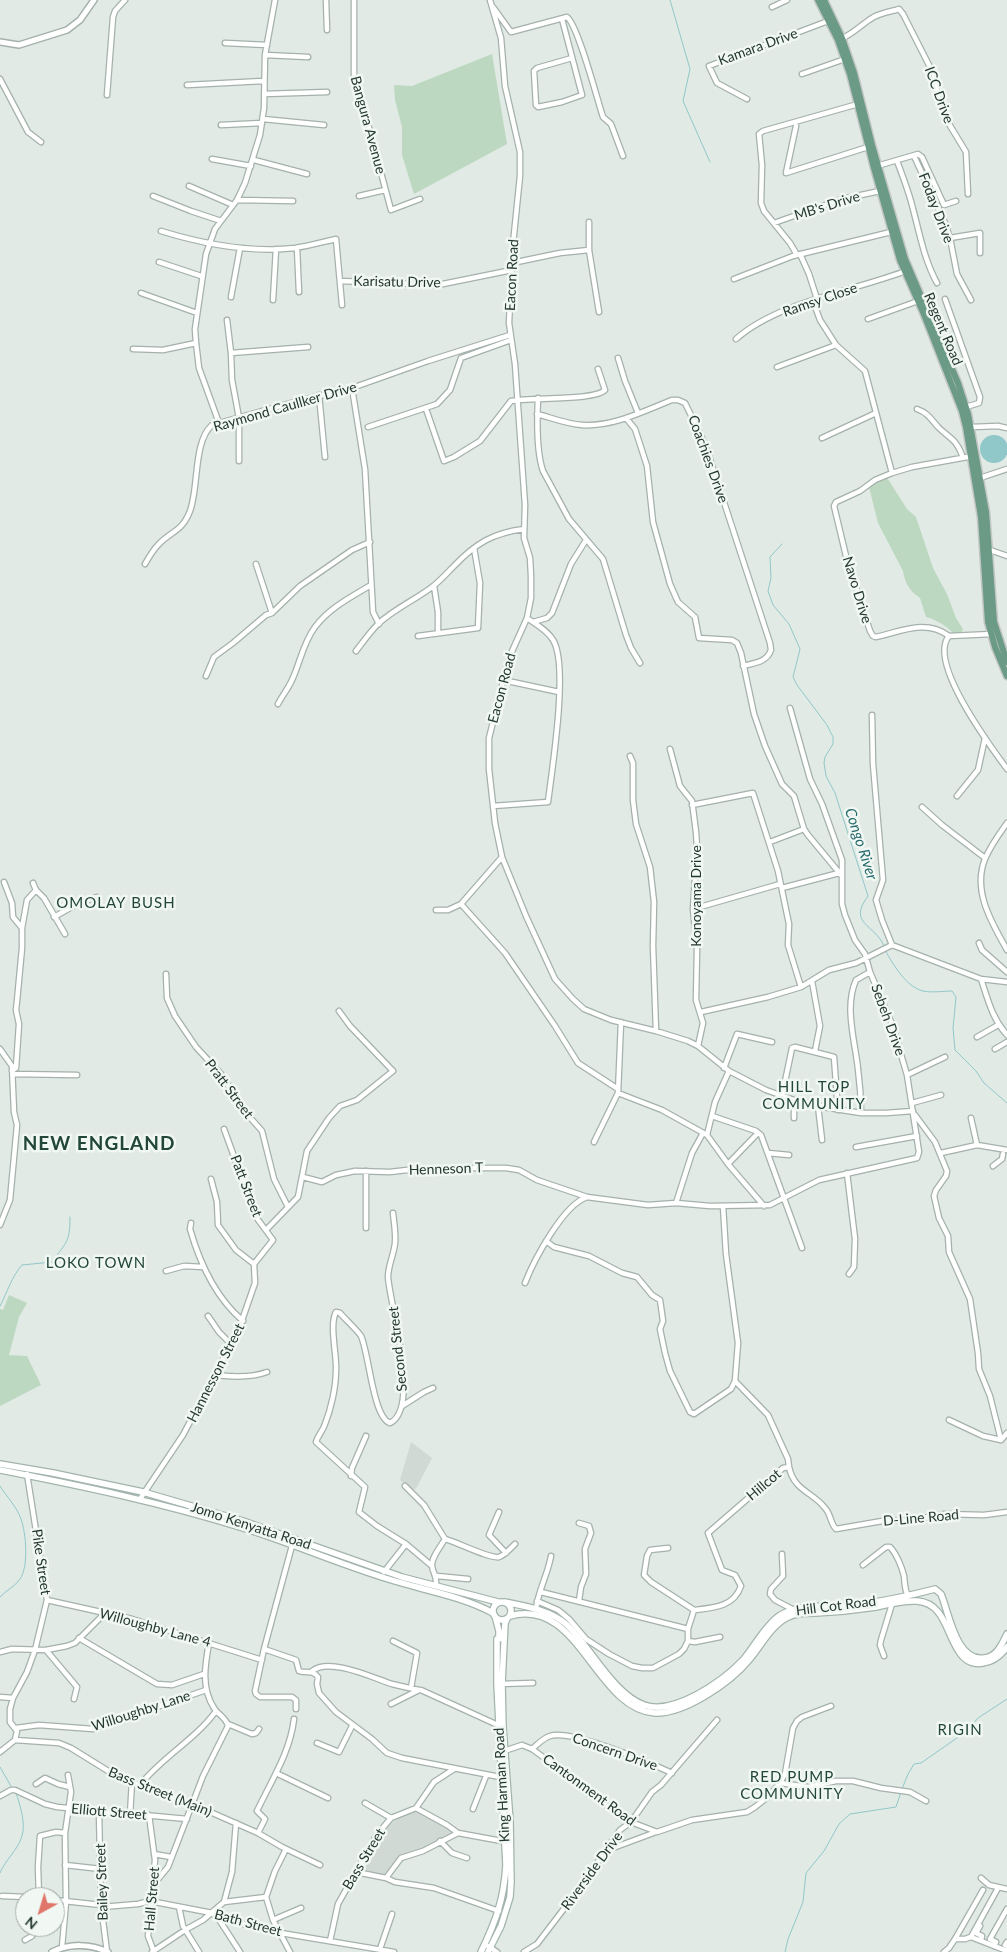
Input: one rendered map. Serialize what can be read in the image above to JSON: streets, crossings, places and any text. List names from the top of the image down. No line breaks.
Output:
{"streets":{"main road":["Regent Road","Jomo Kenyatta Road","Hill Cot Road","King Harman Road"],"street":["Kamara Drive","ICC Drive","Bangura Avenue","MB's Drive","Foday Drive","Eacon Road","Karisatu Drive","Ramsy Close","Raymond Caullker Drive","Coachies Drive","Navo Drive","Konoyama Drive","Sebeh Drive","Pratt Street","Henneson T","Patt Street","Second Street","Hannesson Street","Hillcot","D-Line Road","Pike Street","Willoughby Lane 4","Willoughby Lane","Concern Drive","Cantonment Road","Bass Street (Main)","Elliott Street","Bass Street","Riverside Drive","Bailey Street","Hall Street","Bath Street"]},"crossings":[["Kamara Drive","Regent Road"],["ICC Drive","Regent Road"],["MB's Drive","Regent Road"],["Foday Drive","Regent Road"],["Eacon Road","Karisatu Drive"],["Eacon Road","Raymond Caullker Drive"],["Eacon Road","Konoyama Drive"],["Eacon Road","Sebeh Drive"],["Ramsy Close","Regent Road"],["Regent Road","Navo Drive"],["Sebeh Drive","Henneson T"],["Patt Street","Hannesson Street"],["Hannesson Street","Jomo Kenyatta Road"],["Hillcot","D-Line Road"],["Jomo Kenyatta Road","Pike Street"],["Jomo Kenyatta Road","Hill Cot Road"],["Jomo Kenyatta Road","King Harman Road"],["Pike Street","Willoughby Lane 4"],["Hill Cot Road","King Harman Road"],["Concern Drive","Cantonment Road"],["Concern Drive","Riverside Drive"],["King Harman Road","Cantonment Road"],["Cantonment Road","Riverside Drive"],["Elliott Street","Bailey Street"],["Elliott Street","Hall Street"],["Bass Street","Bath Street"],["Bailey Street","Bath Street"],["Hall Street","Bath Street"]],"districts":["OMOLAY BUSH","HILL TOP COMMUNITY","NEW ENGLAND","LOKO TOWN","RIGIN","RED PUMP COMMUNITY"],"water":["Congo River"],"north":"bottom left"}
